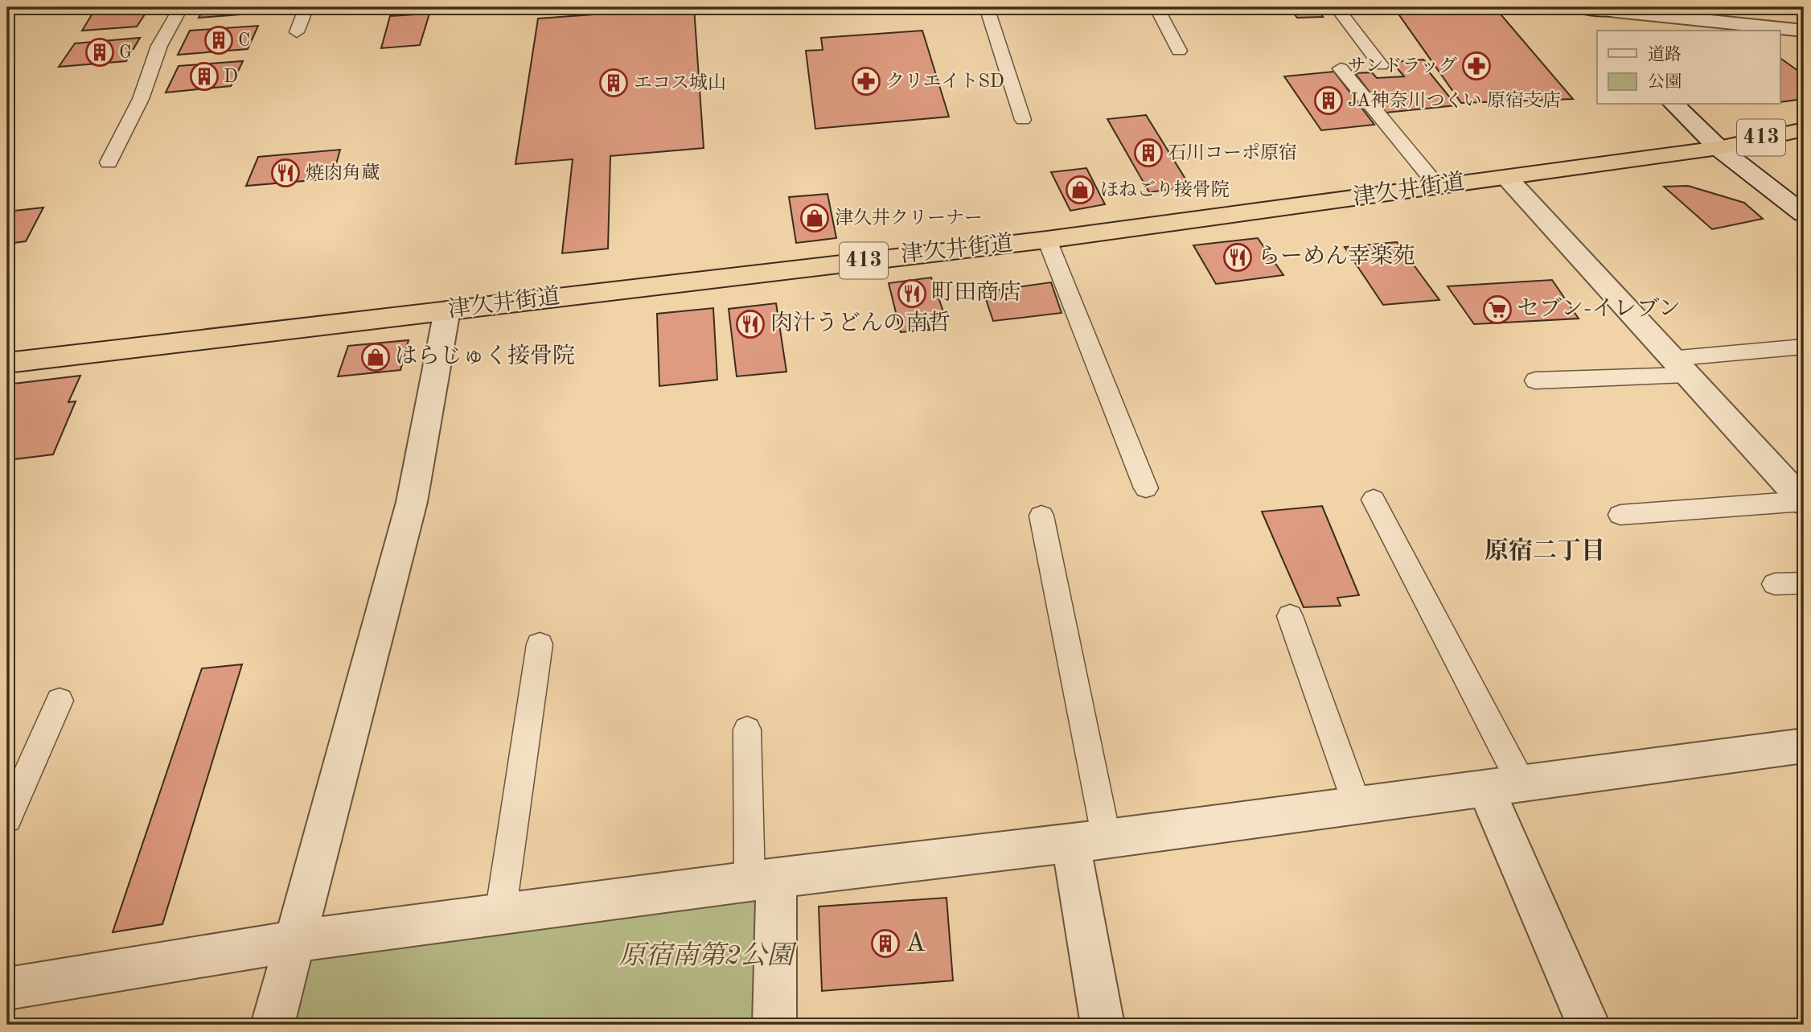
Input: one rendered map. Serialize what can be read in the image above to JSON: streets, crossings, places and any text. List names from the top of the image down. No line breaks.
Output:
{"streets":{"highway":["413","津久井街道"]},"districts":["原宿二丁目"],"parks":["原宿南第2公園"],"places":{"building":["C","G","D","エコス城山","JA神奈川つくい 原宿支店","石川コーポ原宿","A"],"pharmacy":["サンドラッグ","クリエイトSD"],"restaurant":["焼肉角蔵","らーめん幸楽苑","町田商店","肉汁うどんの南哲"],"shop":["ほねごり接骨院","津久井クリーナー","はらじゅく接骨院"],"supermarket":["セブン-イレブン"]},"legend":["道路","公園"]}
